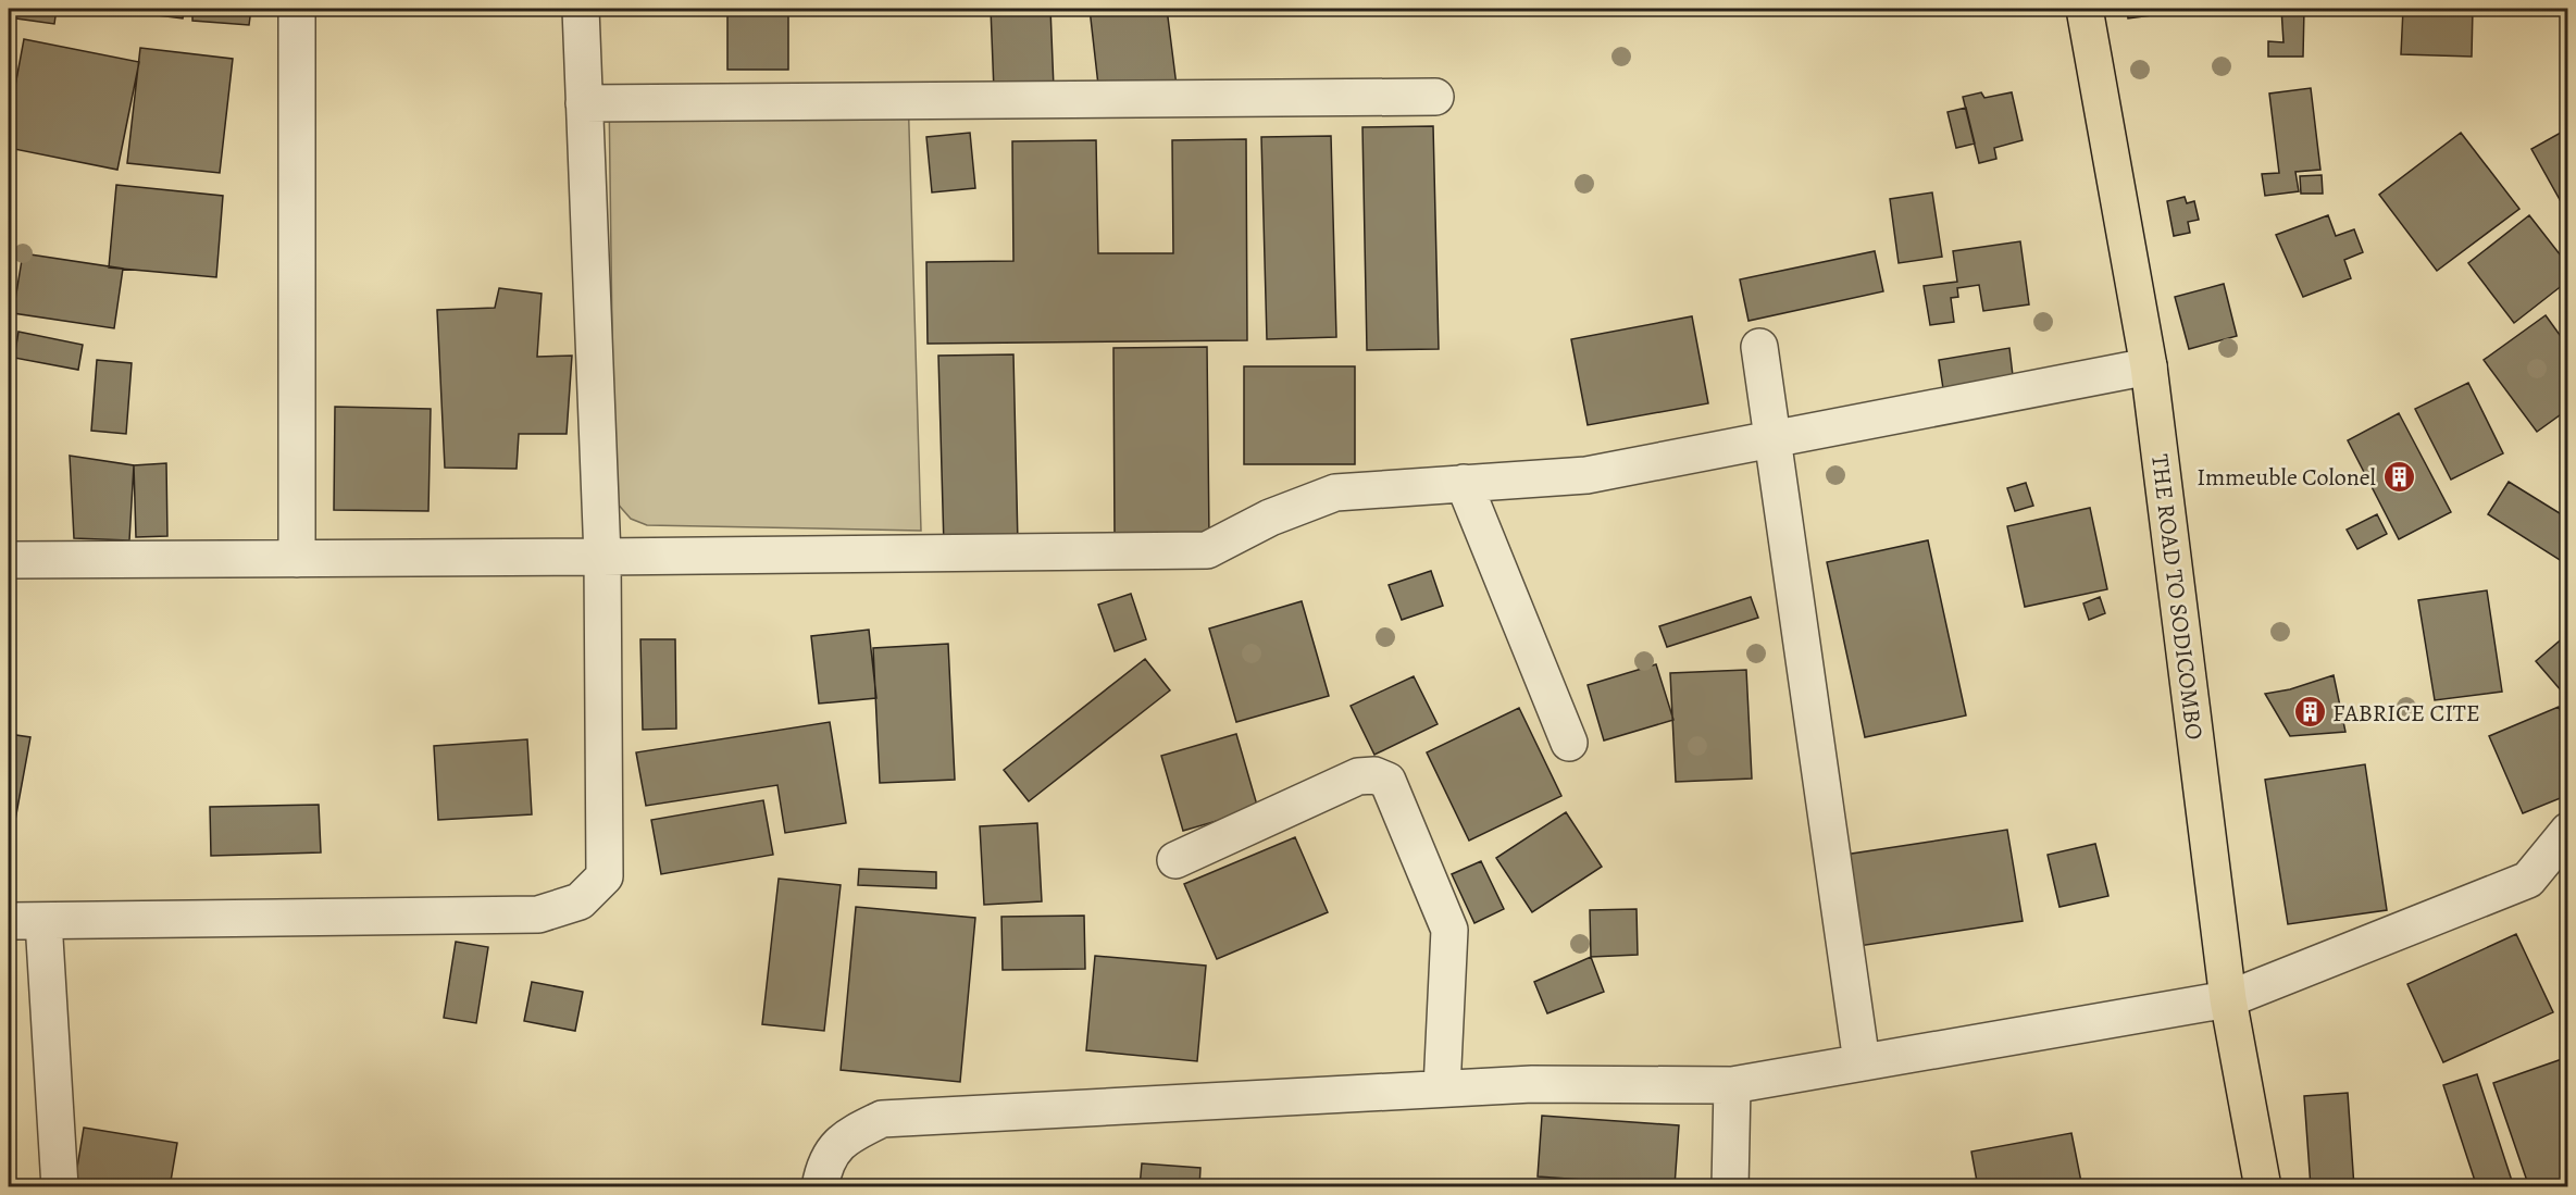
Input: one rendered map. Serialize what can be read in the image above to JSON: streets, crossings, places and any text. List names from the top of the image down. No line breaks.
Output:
{"streets":{"main road":["THE ROAD TO SODICOMBO"]},"places":{"building":["Immeuble Colonel","FABRICE CITE"]}}
